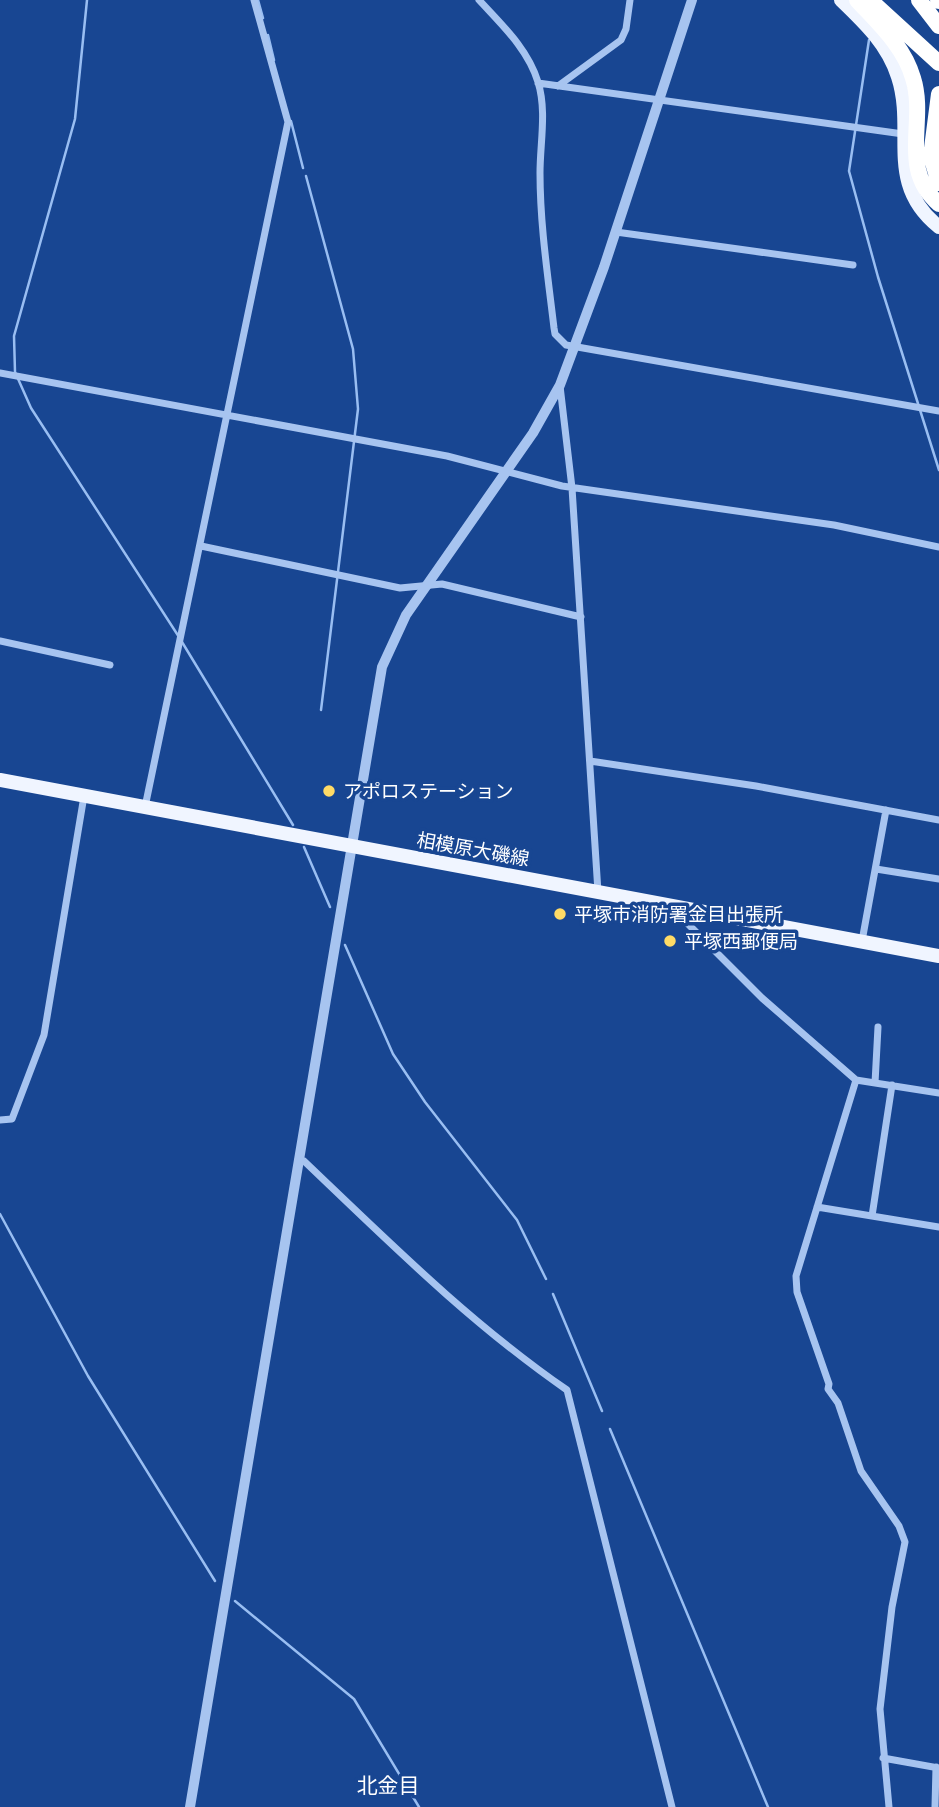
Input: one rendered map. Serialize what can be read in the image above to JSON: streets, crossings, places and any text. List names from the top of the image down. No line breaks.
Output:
{"streets":{"main road":["相模原大磯線"]},"districts":["北金目"],"places":["アポロステーション","平塚市消防署金目出張所","平塚西郵便局"]}
